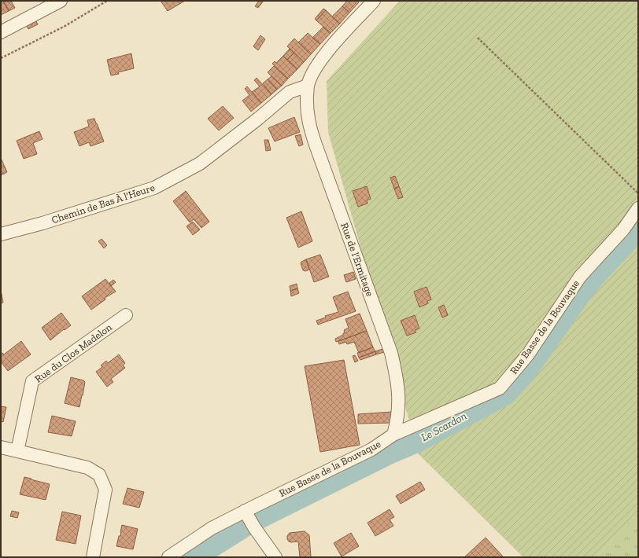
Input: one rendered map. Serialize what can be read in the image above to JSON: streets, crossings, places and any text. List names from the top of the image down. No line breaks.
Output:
{"streets":{"street":["Chemin de Bas À l'Heure","Rue de l'Ermitage","Rue Basse de la Bouvaque","Rue du Clos Madelon"]},"crossings":[["Chemin de Bas À l'Heure","Rue de l'Ermitage"],["Rue de l'Ermitage","Rue Basse de la Bouvaque"]],"water":["Le Scardon"]}
